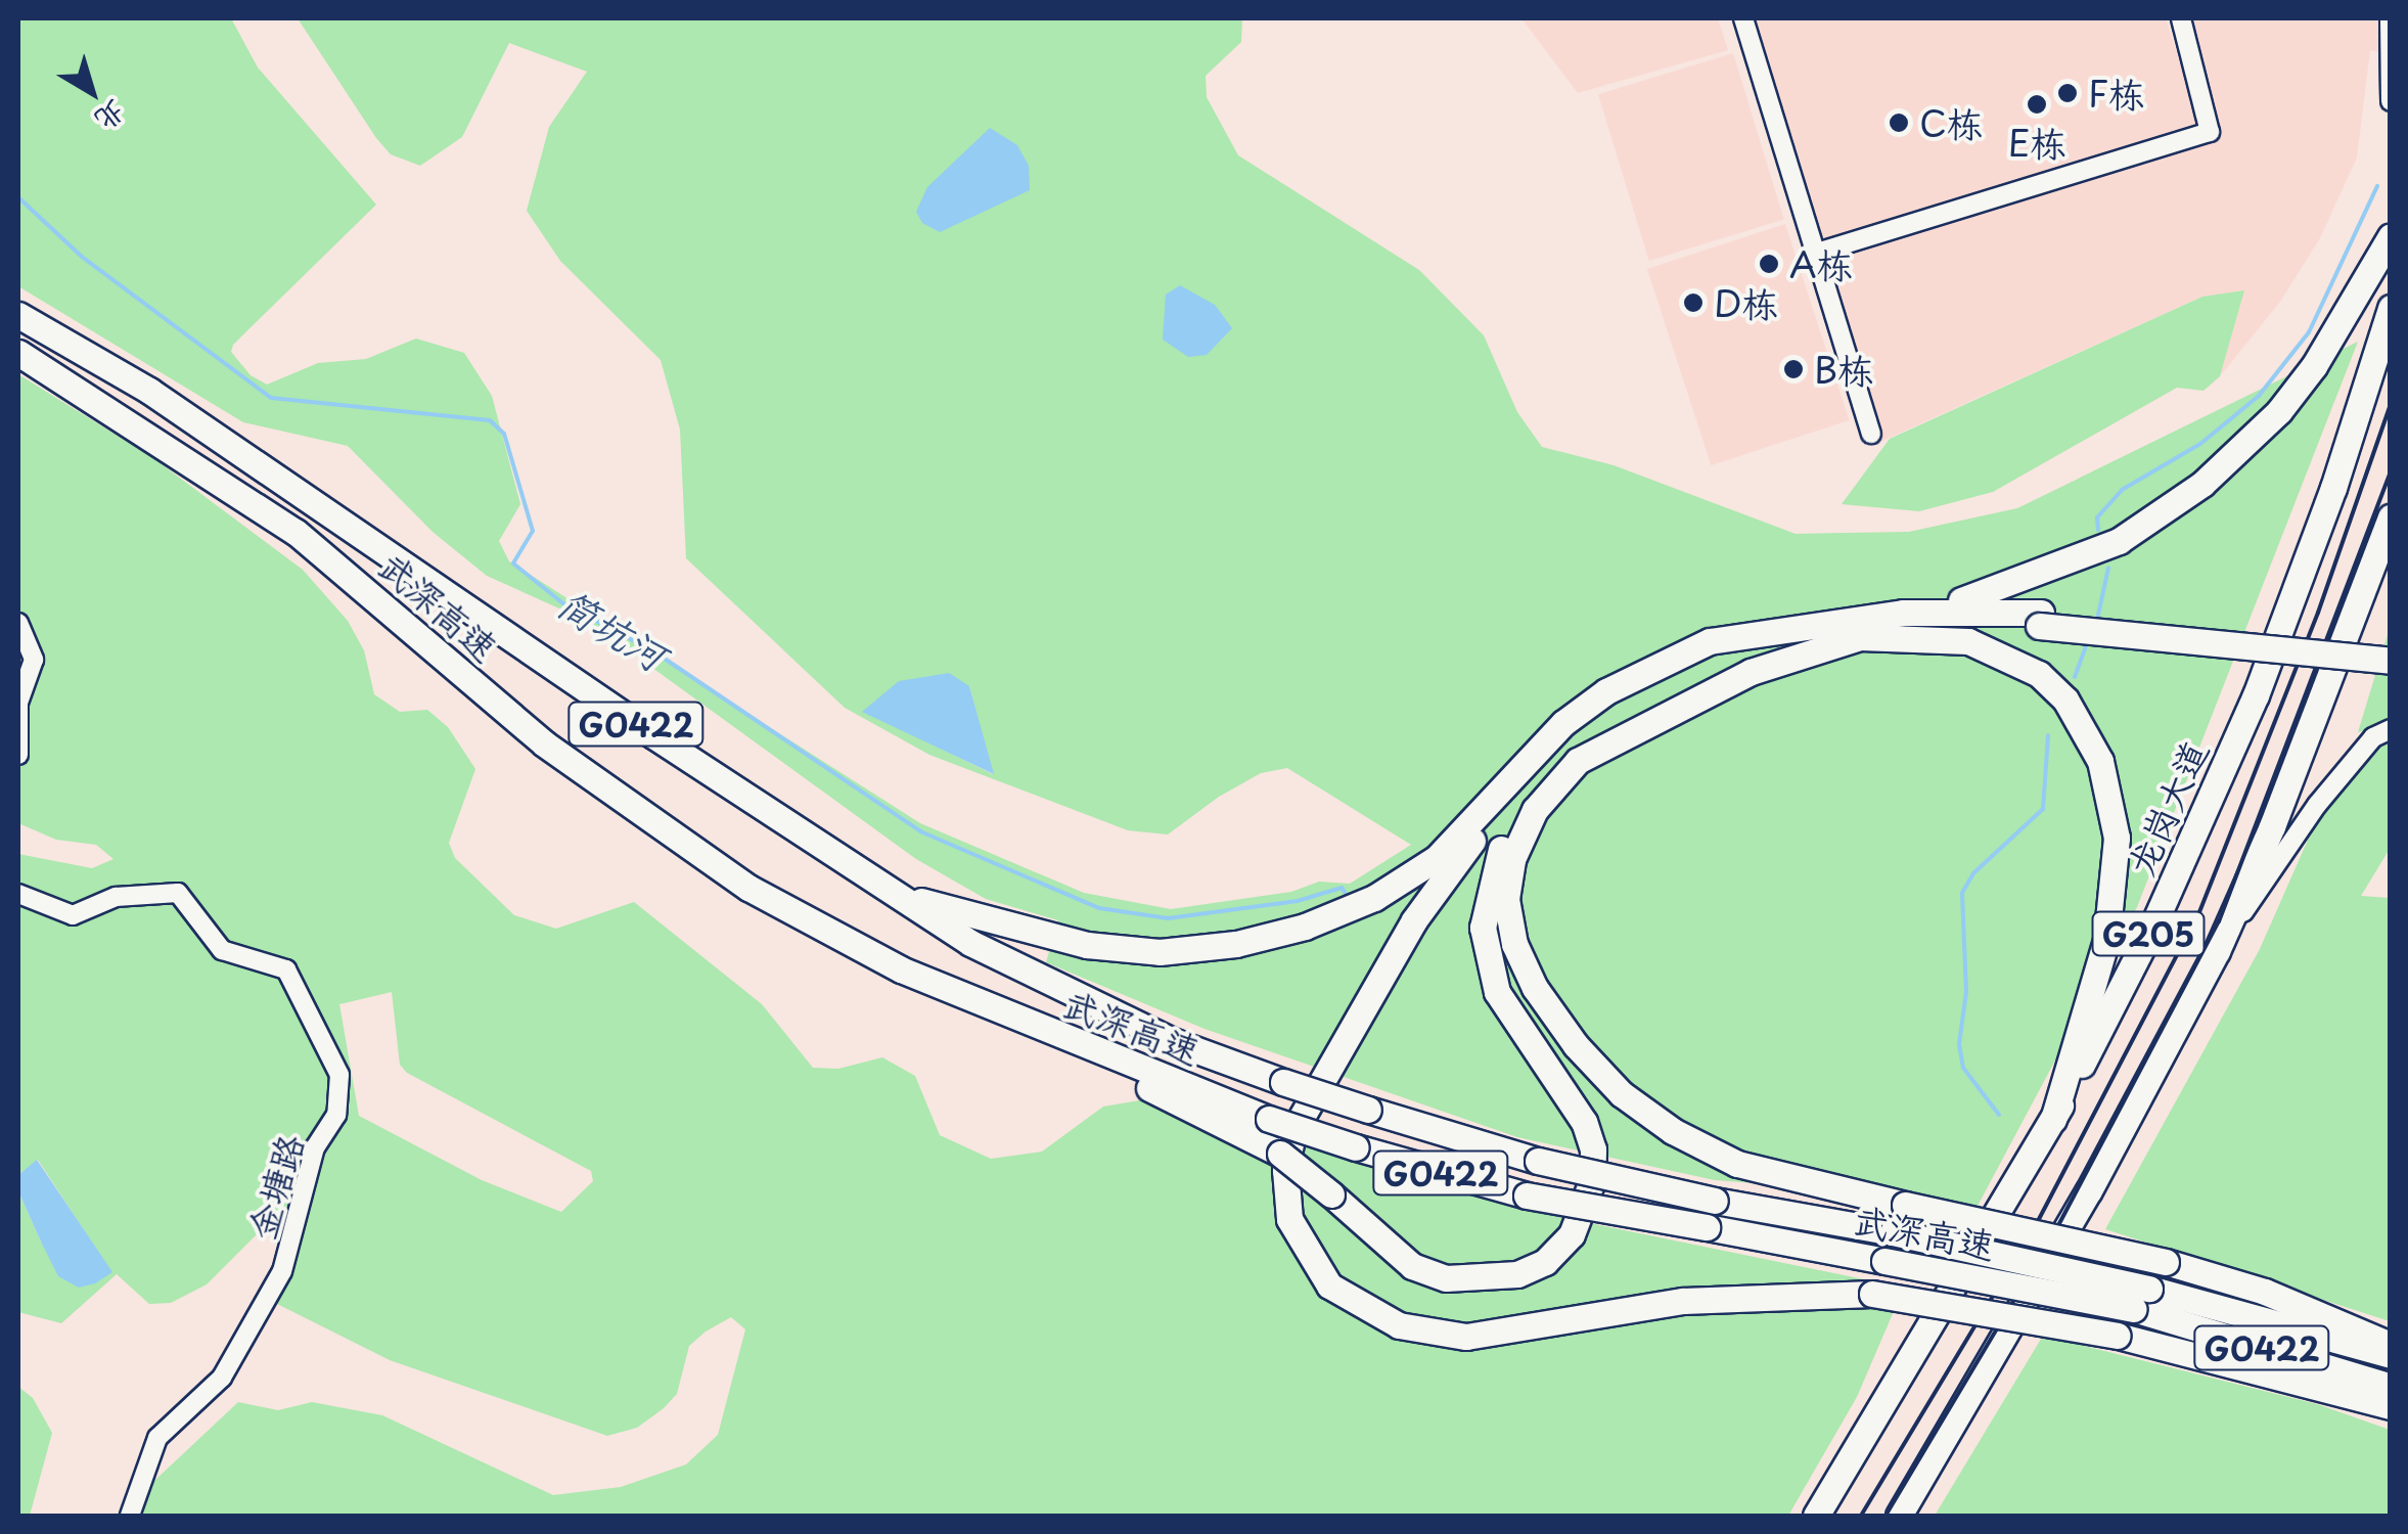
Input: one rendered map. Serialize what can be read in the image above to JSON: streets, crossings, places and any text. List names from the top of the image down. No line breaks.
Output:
{"streets":{"highway":["武深高速","G0422","龙岗大道","G205"],"street":["金塘路"]},"water":["简坑河"],"places":["F栋","E栋","C栋","A栋","D栋","B栋"],"north":"bottom right"}
